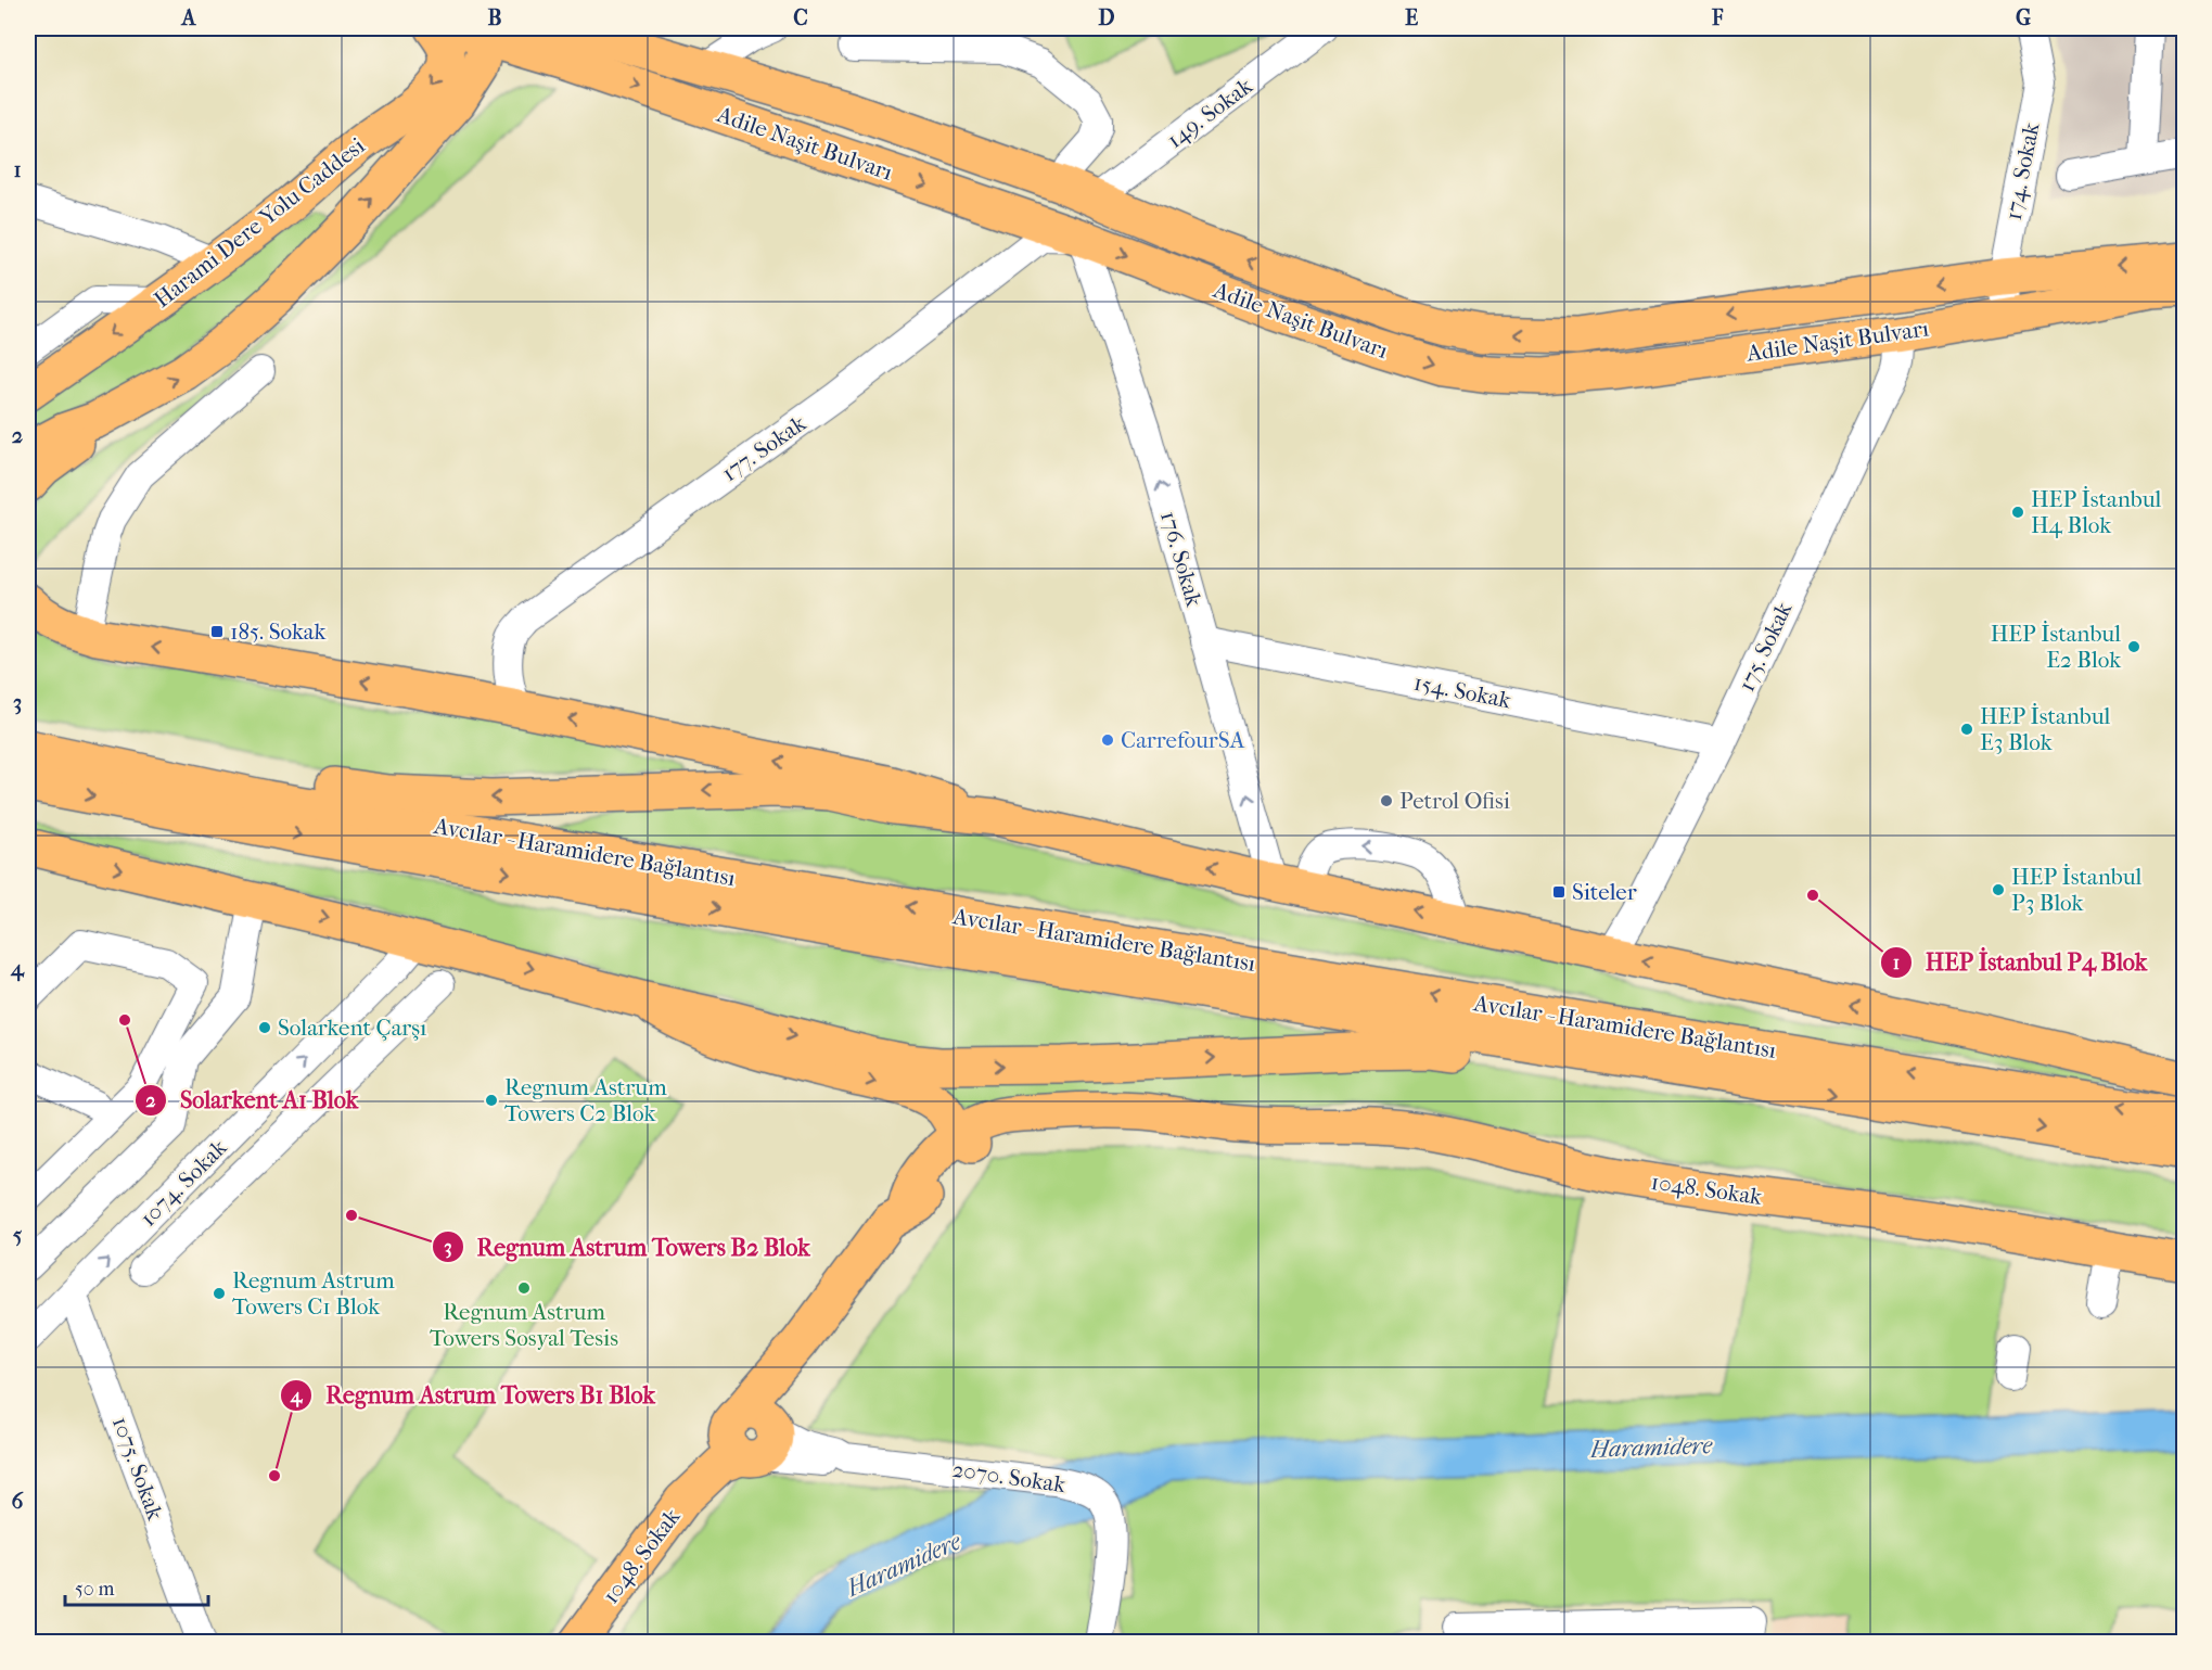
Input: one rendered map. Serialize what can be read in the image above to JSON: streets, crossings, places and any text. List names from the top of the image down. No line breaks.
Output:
{"streets":{"main road":["Adile Naşit Bulvarı","Harami Dere Yolu Caddesi","Avcılar - Haramidere Bağlantısı","1048. Sokak"],"street":["149. Sokak","174. Sokak","177. Sokak","176. Sokak","175. Sokak","154. Sokak","1074. Sokak","1075. Sokak","2070. Sokak"]},"crossings":[["149. Sokak","Adile Naşit Bulvarı"],["Adile Naşit Bulvarı","174. Sokak"],["Adile Naşit Bulvarı","177. Sokak"],["Adile Naşit Bulvarı","176. Sokak"],["Adile Naşit Bulvarı","175. Sokak"],["177. Sokak","176. Sokak"],["176. Sokak","154. Sokak"],["175. Sokak","154. Sokak"],["1074. Sokak","1075. Sokak"],["1048. Sokak","2070. Sokak"]],"one_way":["176. Sokak"],"water":["Haramidere"],"places":{"other":["HEP İstanbul H4 Blok","HEP İstanbul E2 Blok","HEP İstanbul E3 Blok","CarrefourSA","Petrol Ofisi","HEP İstanbul P3 Blok","HEP İstanbul P4 Blok","Solarkent A1 Blok","Solarkent Çarşı","Regnum Astrum Towers C2 Blok","Regnum Astrum Towers B2 Blok","Regnum Astrum Towers Sosyal Tesis","Regnum Astrum Towers C1 Blok","Regnum Astrum Towers B1 Blok"],"transit":["185. Sokak","Siteler"]},"scale_bar":"50 m","grid":{"columns":["A","B","C","D","E","F","G"],"rows":["1","2","3","4","5","6"]}}
